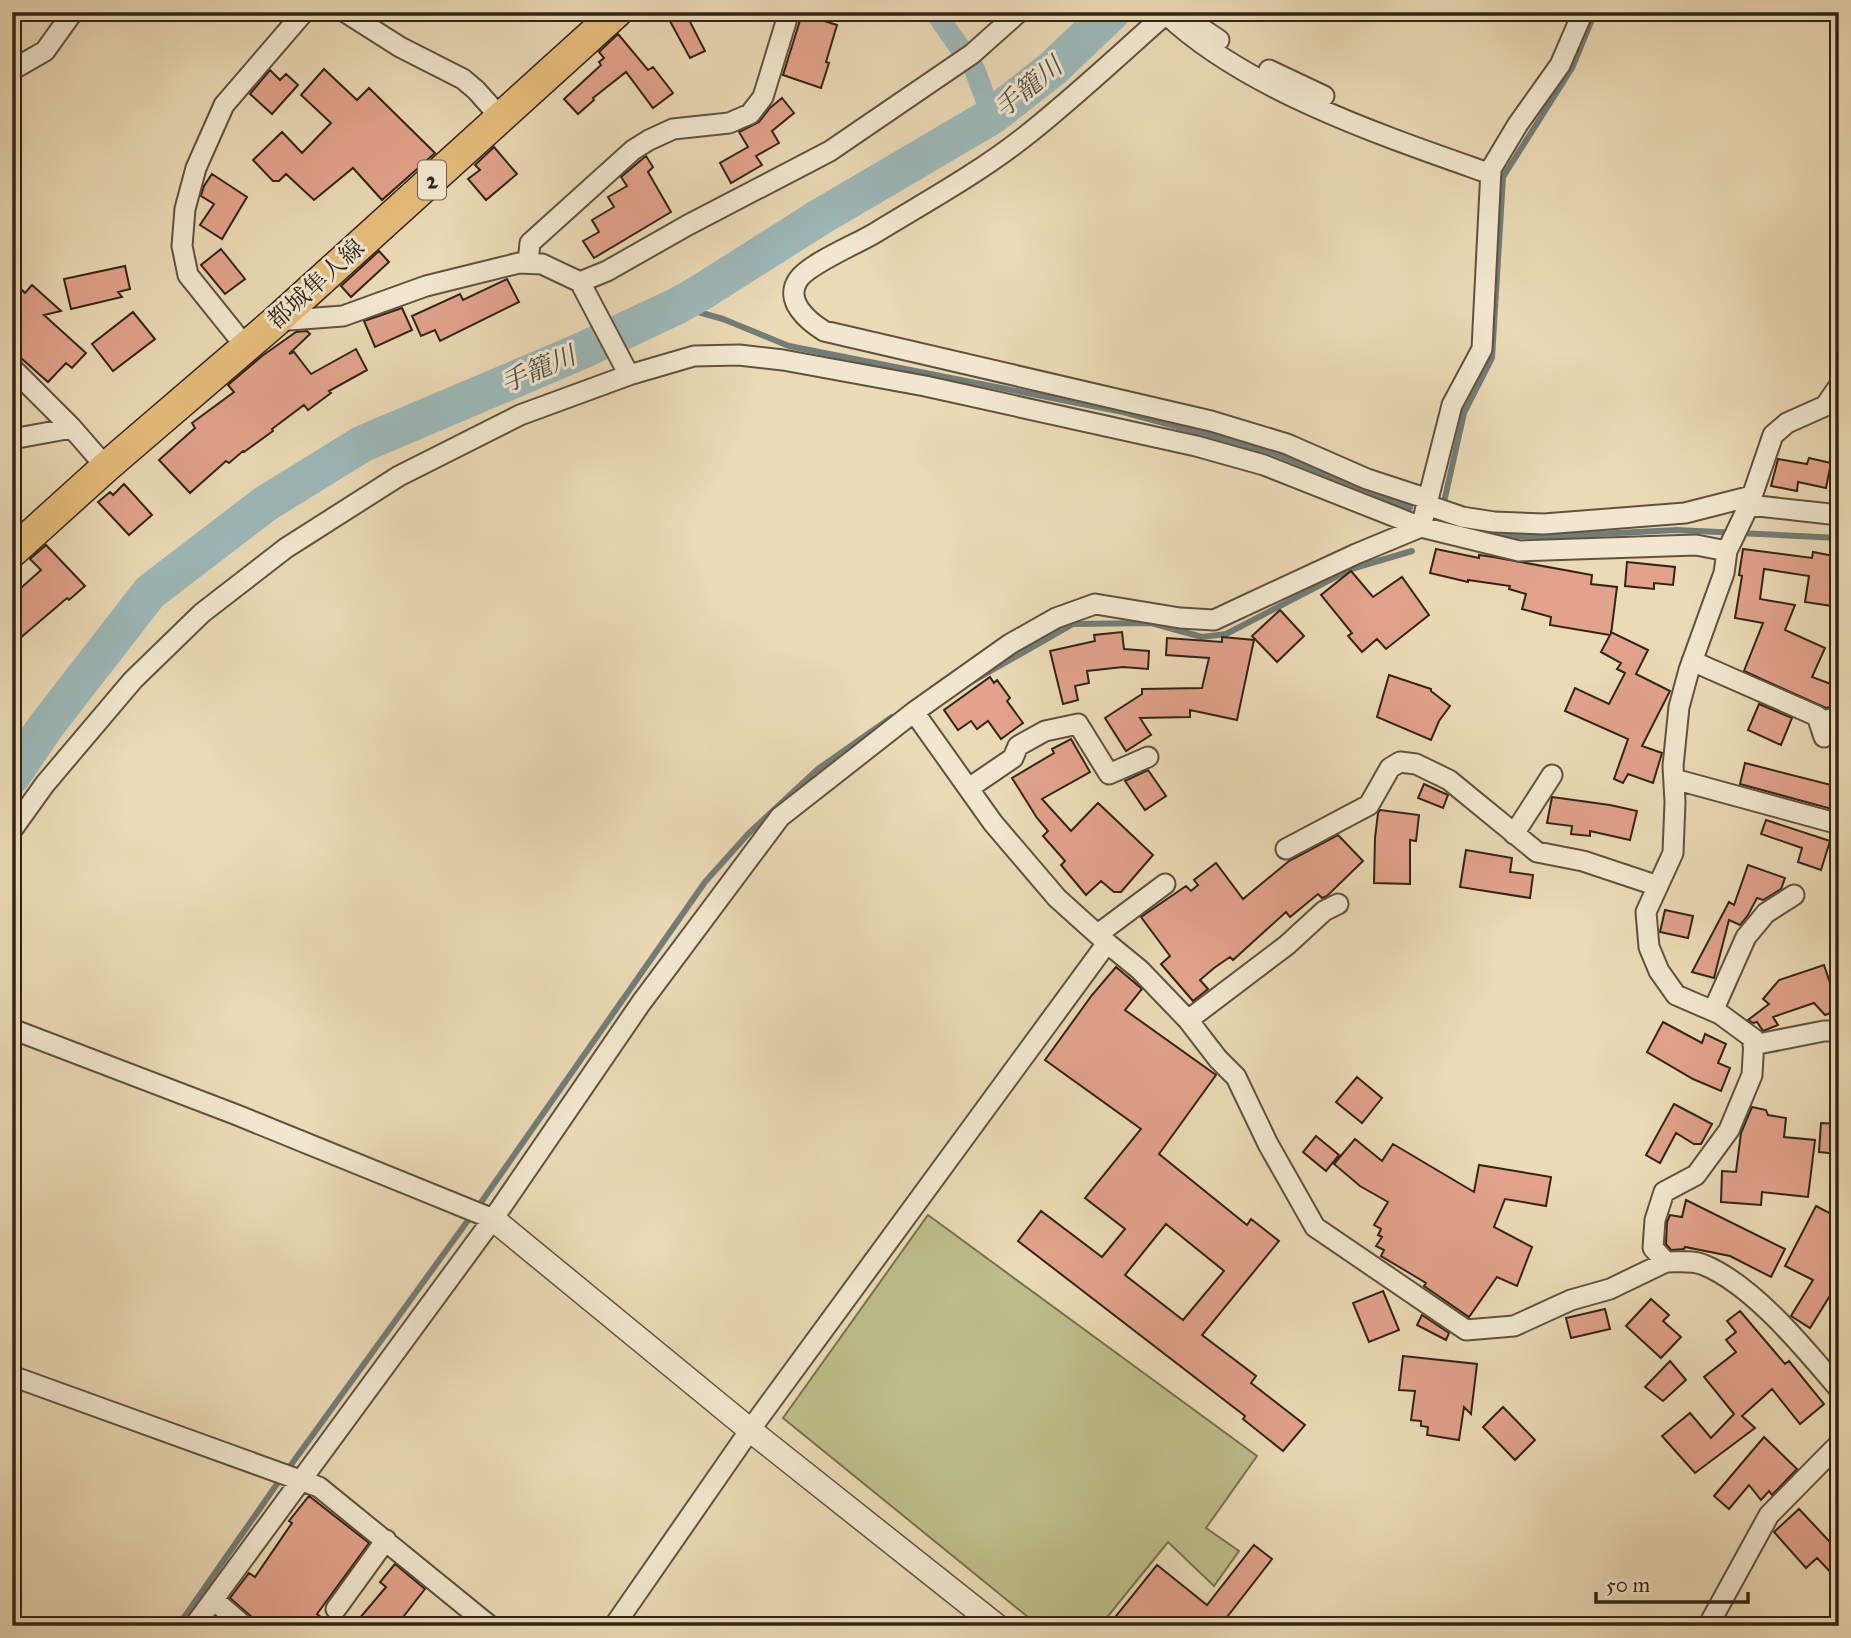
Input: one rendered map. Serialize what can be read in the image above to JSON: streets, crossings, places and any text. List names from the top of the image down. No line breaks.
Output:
{"streets":{"main road":["2","都城隼人線"]},"water":["手籠川"],"scale_bar":"50 m"}
